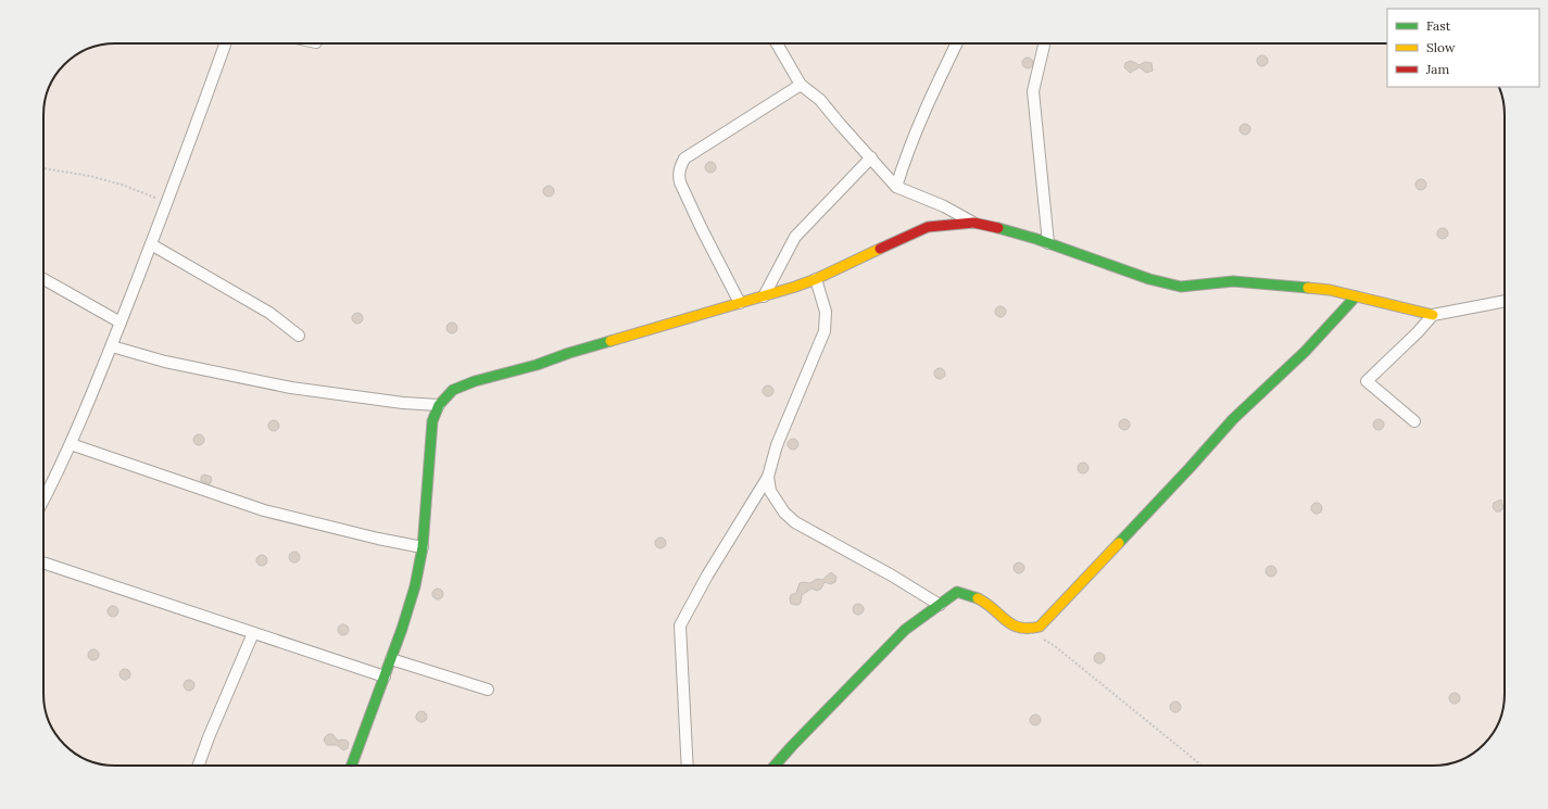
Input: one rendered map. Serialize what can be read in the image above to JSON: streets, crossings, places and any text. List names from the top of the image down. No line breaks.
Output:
{"legend":["Fast","Slow","Jam"]}
